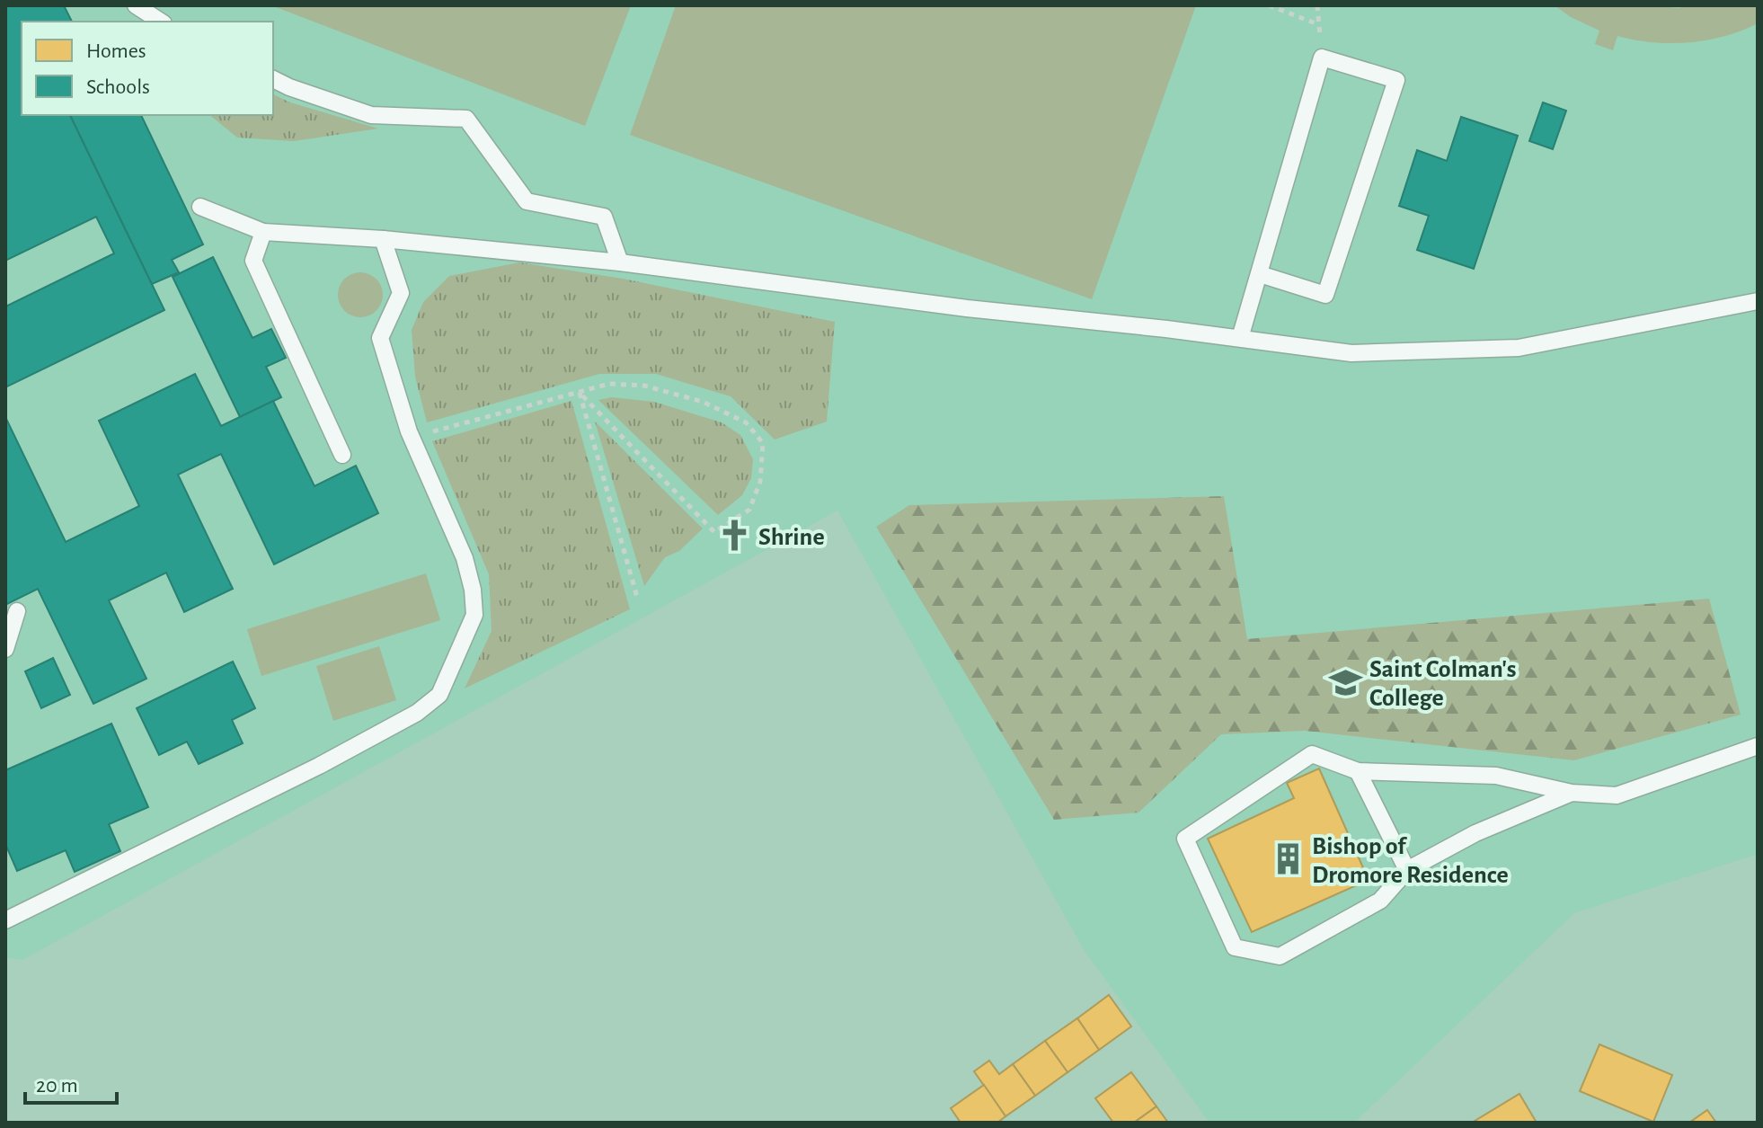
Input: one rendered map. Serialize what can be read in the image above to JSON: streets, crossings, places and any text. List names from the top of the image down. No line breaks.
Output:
{"places":{"church":["Shrine"],"school or university":["Saint Colman's College"],"building":["Bishop of Dromore Residence"]},"legend":["Homes","Schools"],"scale_bar":"20 m"}
